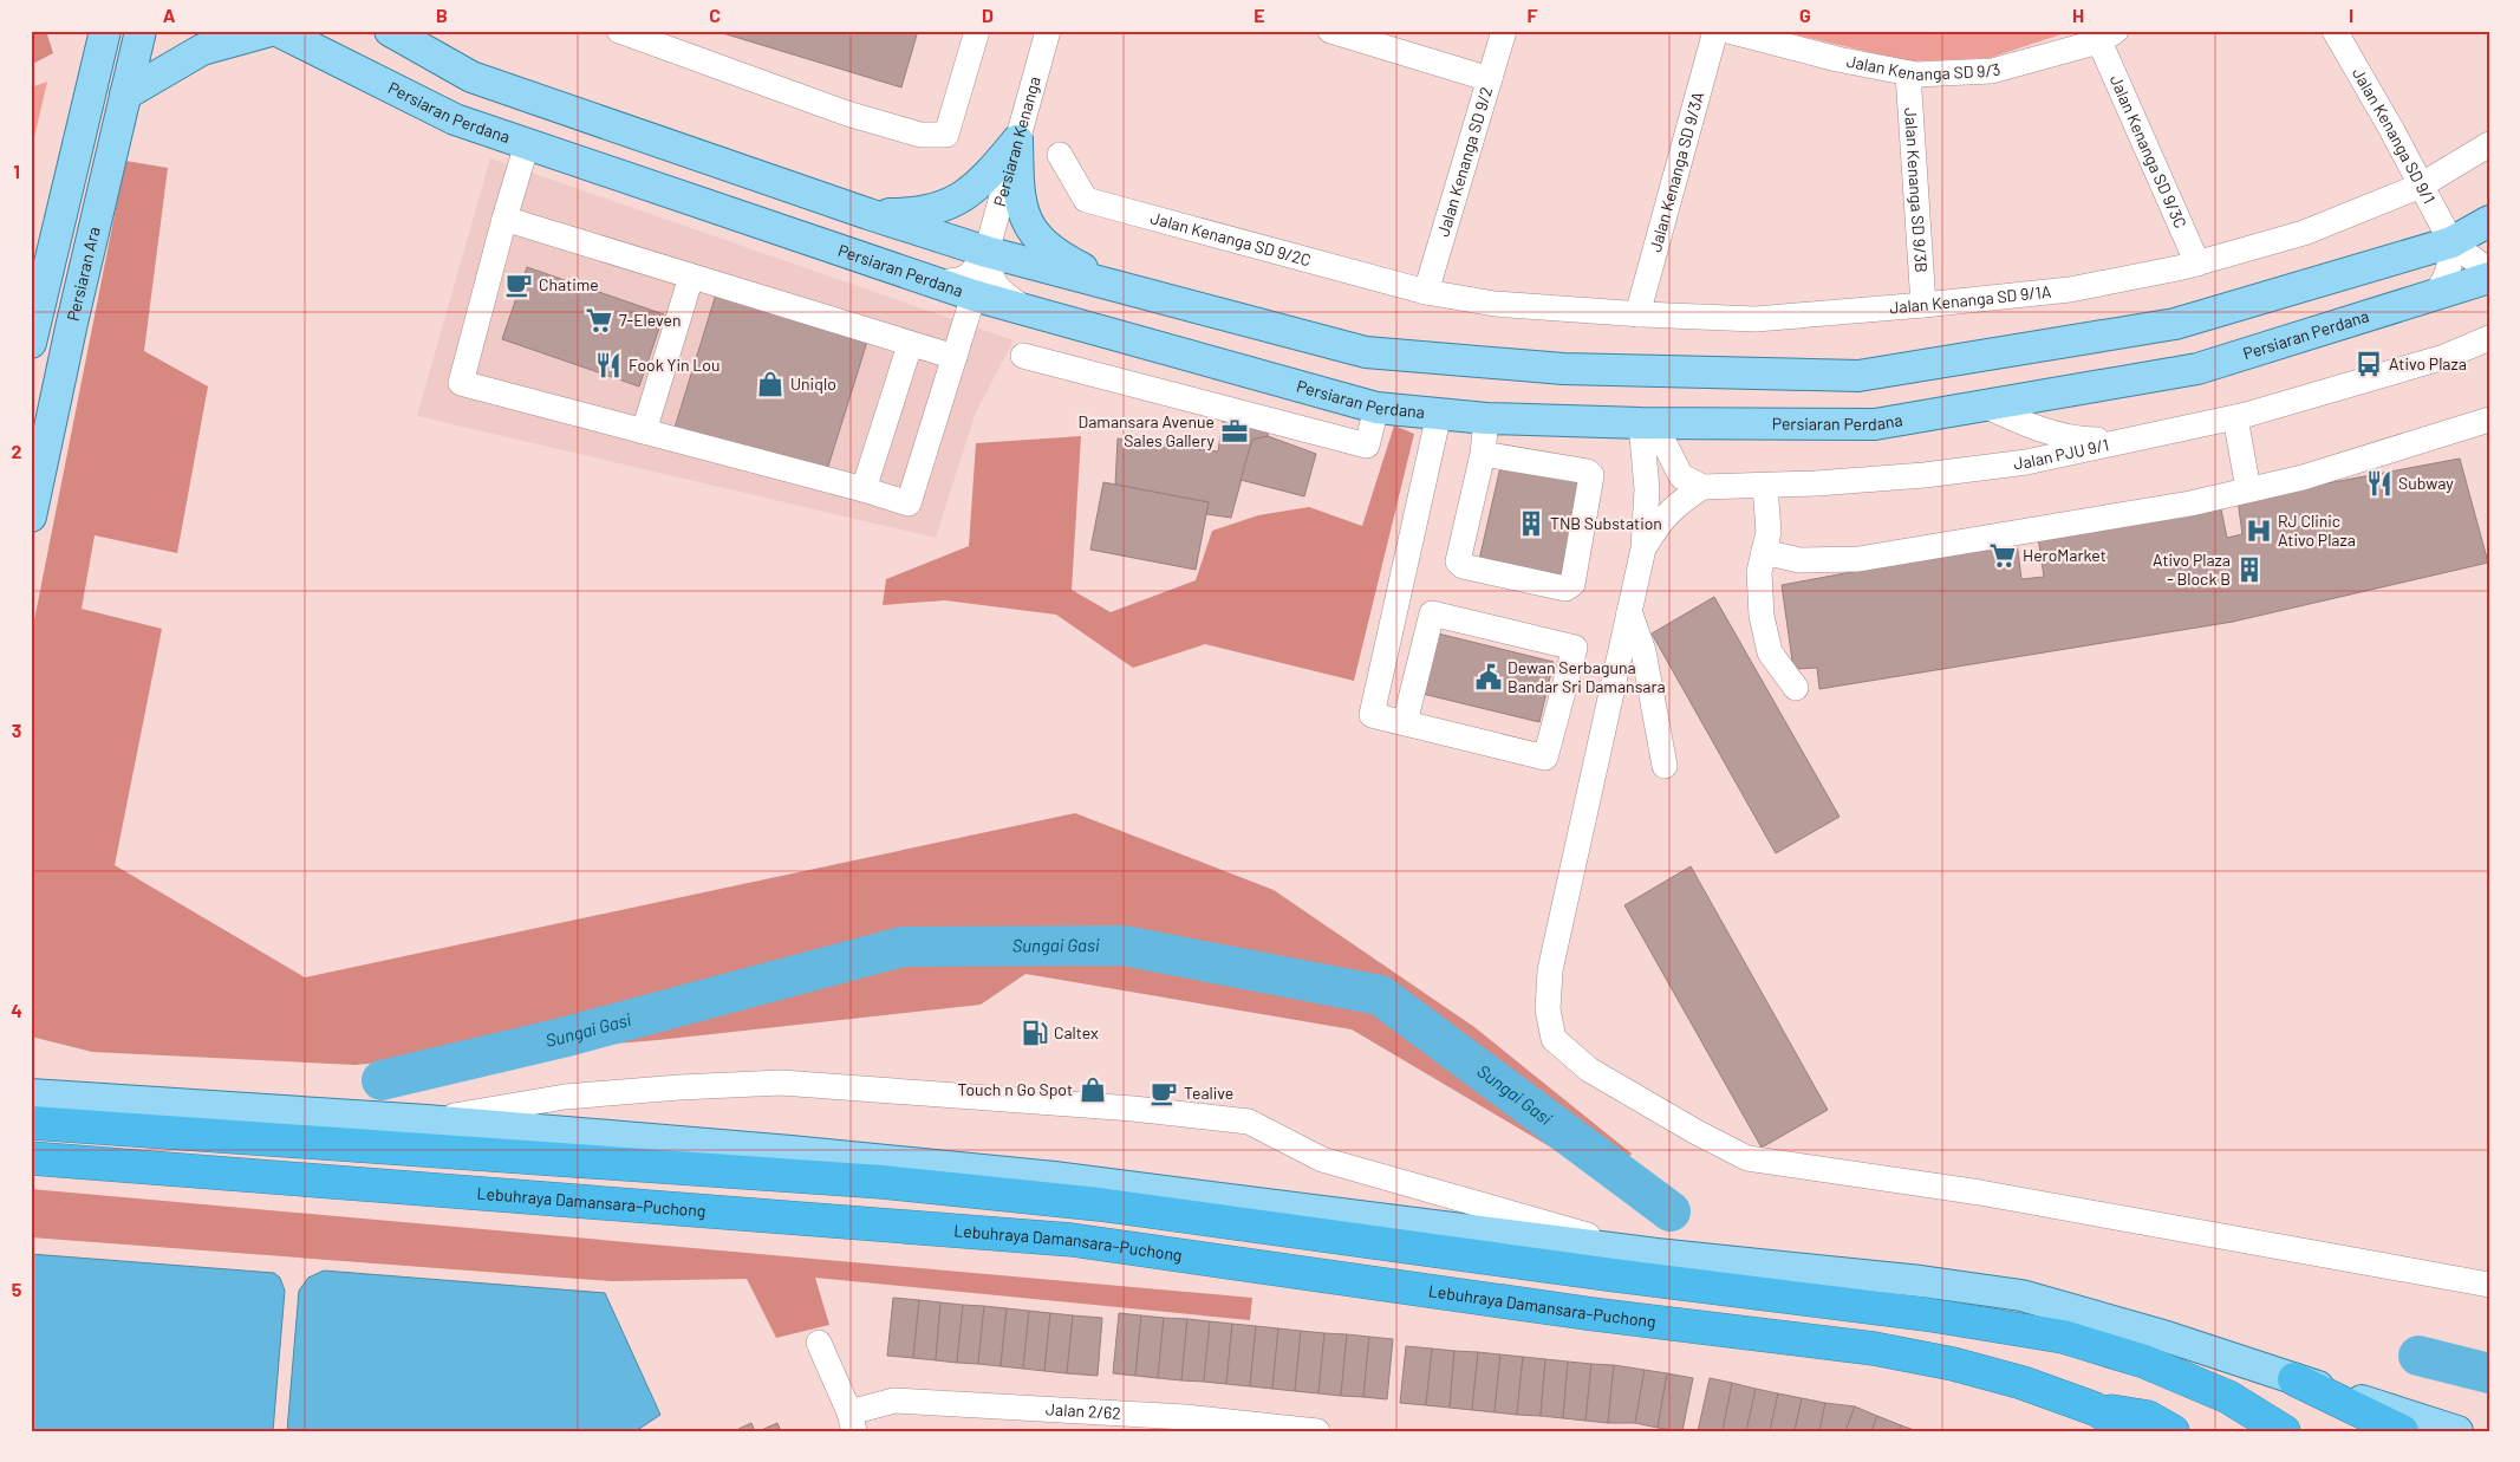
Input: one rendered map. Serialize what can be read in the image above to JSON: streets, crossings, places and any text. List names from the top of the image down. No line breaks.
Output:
{"streets":{"highway":["Lebuhraya Damansara–Puchong"],"main road":["Persiaran Perdana","Persiaran Ara"],"street":["Jalan Kenanga SD 9/3","Jalan Kenanga SD 9/1","Persiaran Kenanga","Jalan Kenanga SD 9/3C","Jalan Kenanga SD 9/2","Jalan Kenanga SD 9/3A","Jalan Kenanga SD 9/3B","Jalan Kenanga SD 9/2C","Jalan Kenanga SD 9/1A","Jalan PJU 9/1","Jalan 2/62"]},"crossings":[["Jalan Kenanga SD 9/3","Jalan Kenanga SD 9/3C"],["Jalan Kenanga SD 9/3","Jalan Kenanga SD 9/3B"],["Persiaran Perdana","Persiaran Kenanga"],["Jalan Kenanga SD 9/1","Jalan Kenanga SD 9/1A"],["Jalan Kenanga SD 9/3C","Jalan Kenanga SD 9/1A"],["Jalan Kenanga SD 9/2","Jalan Kenanga SD 9/2C"],["Jalan Kenanga SD 9/2","Jalan Kenanga SD 9/1A"],["Jalan Kenanga SD 9/3A","Jalan Kenanga SD 9/1A"],["Jalan Kenanga SD 9/3B","Jalan Kenanga SD 9/1A"],["Jalan Kenanga SD 9/2C","Jalan Kenanga SD 9/1A"]],"water":["Sungai Gasi"],"places":{"cafe":["Chatime","Tealive"],"supermarket":["7-Eleven","HeroMarket"],"bus stop":["Ativo Plaza"],"restaurant":["Fook Yin Lou","Subway"],"shop":["Uniqlo","Touch n Go Spot"],"office":["Damansara Avenue Sales Gallery"],"building":["TNB Substation","Ativo Plaza - Block B"],"hospital":["RJ Clinic Ativo Plaza"],"public building":["Dewan Serbaguna Bandar Sri Damansara"],"fuel station":["Caltex"]},"grid":{"columns":["A","B","C","D","E","F","G","H","I"],"rows":["1","2","3","4","5"]}}
